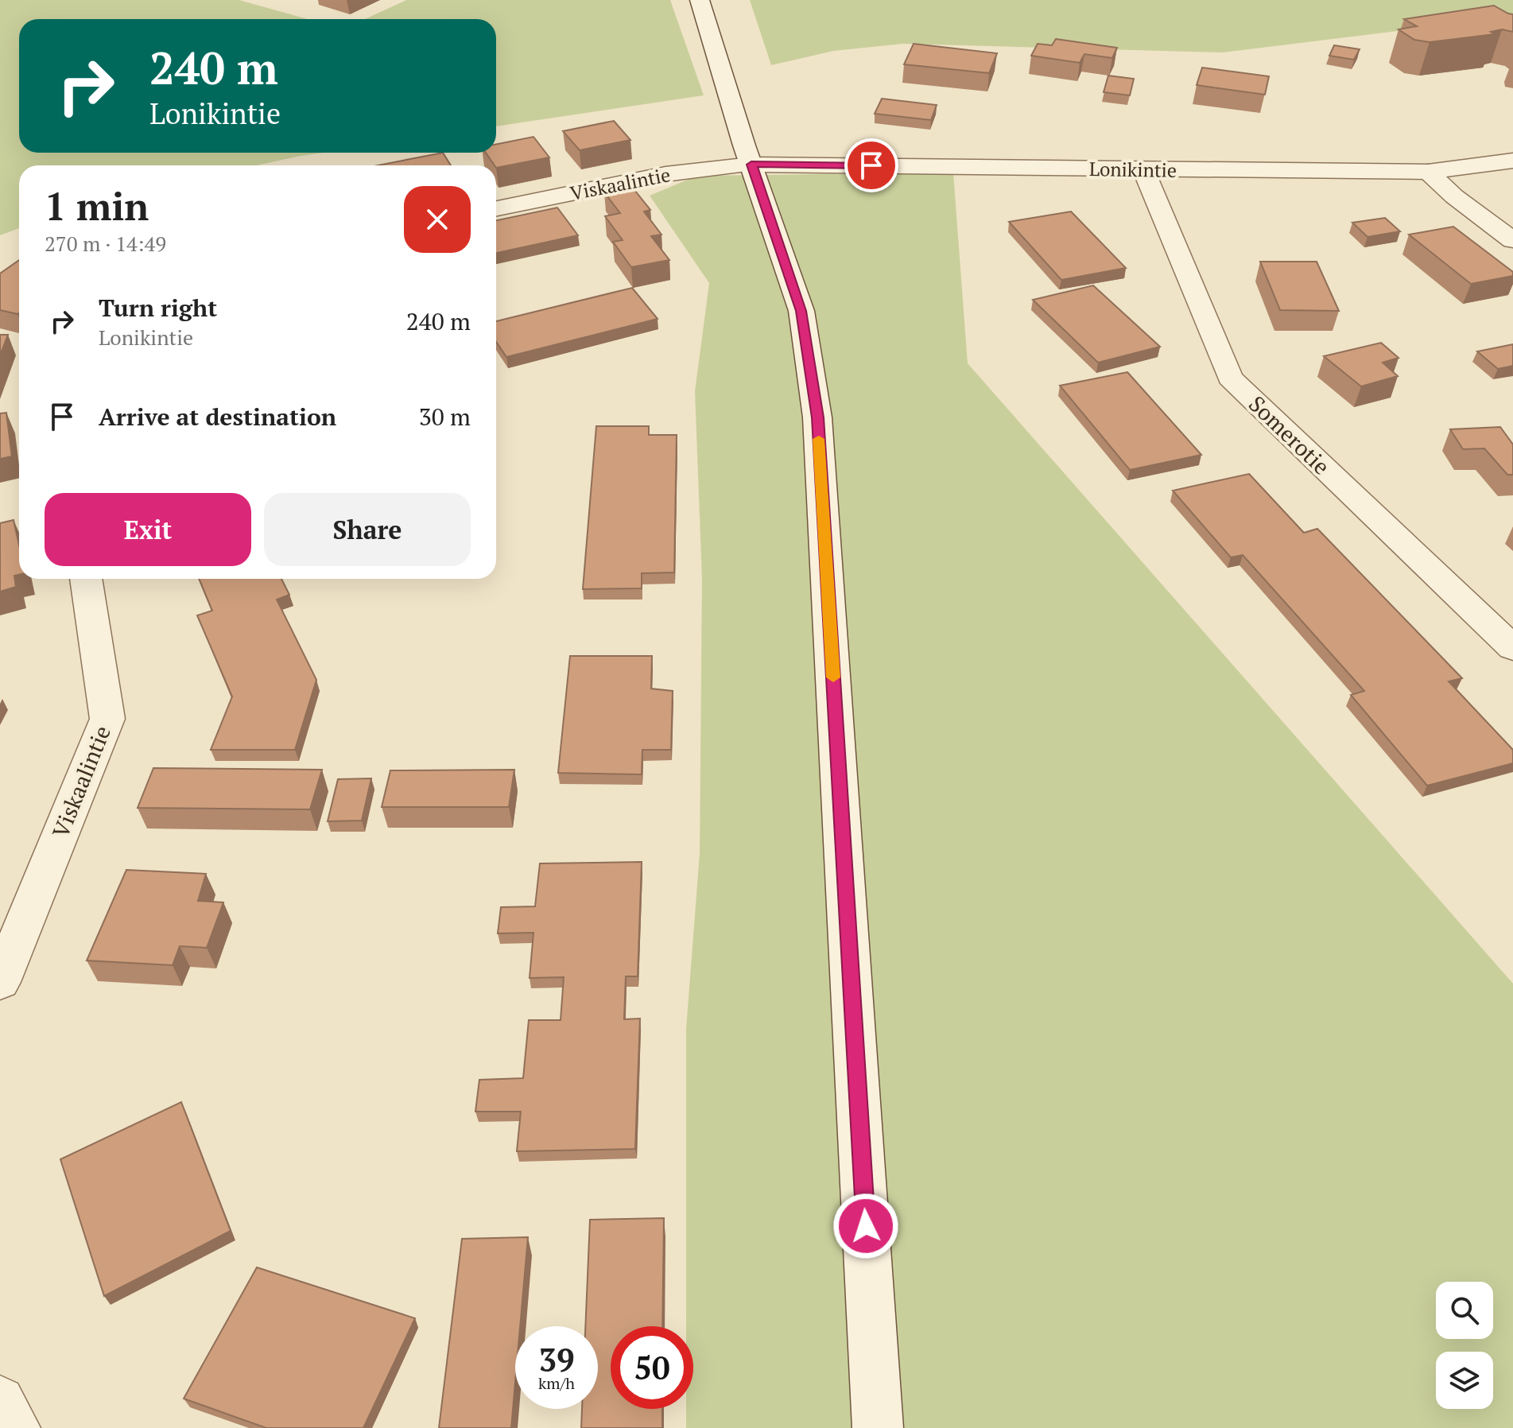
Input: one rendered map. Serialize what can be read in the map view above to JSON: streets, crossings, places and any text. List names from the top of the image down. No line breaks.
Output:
{"streets":{"street":["Lonikintie","Viskaalintie","Somerotie"]},"crossings":[["Lonikintie","Viskaalintie"],["Lonikintie","Somerotie"]],"page":{"turn":["240 m","Lonikintie"],"heading":["1 min","270 m · 14:49"],"list":[{"name":"Turn right","note":"Lonikintie","value":"240 m"},{"name":"Arrive at destination","value":"30 m"}],"buttons":["Exit","Share"],"speed":"39 km/h","limit":"50"}}
